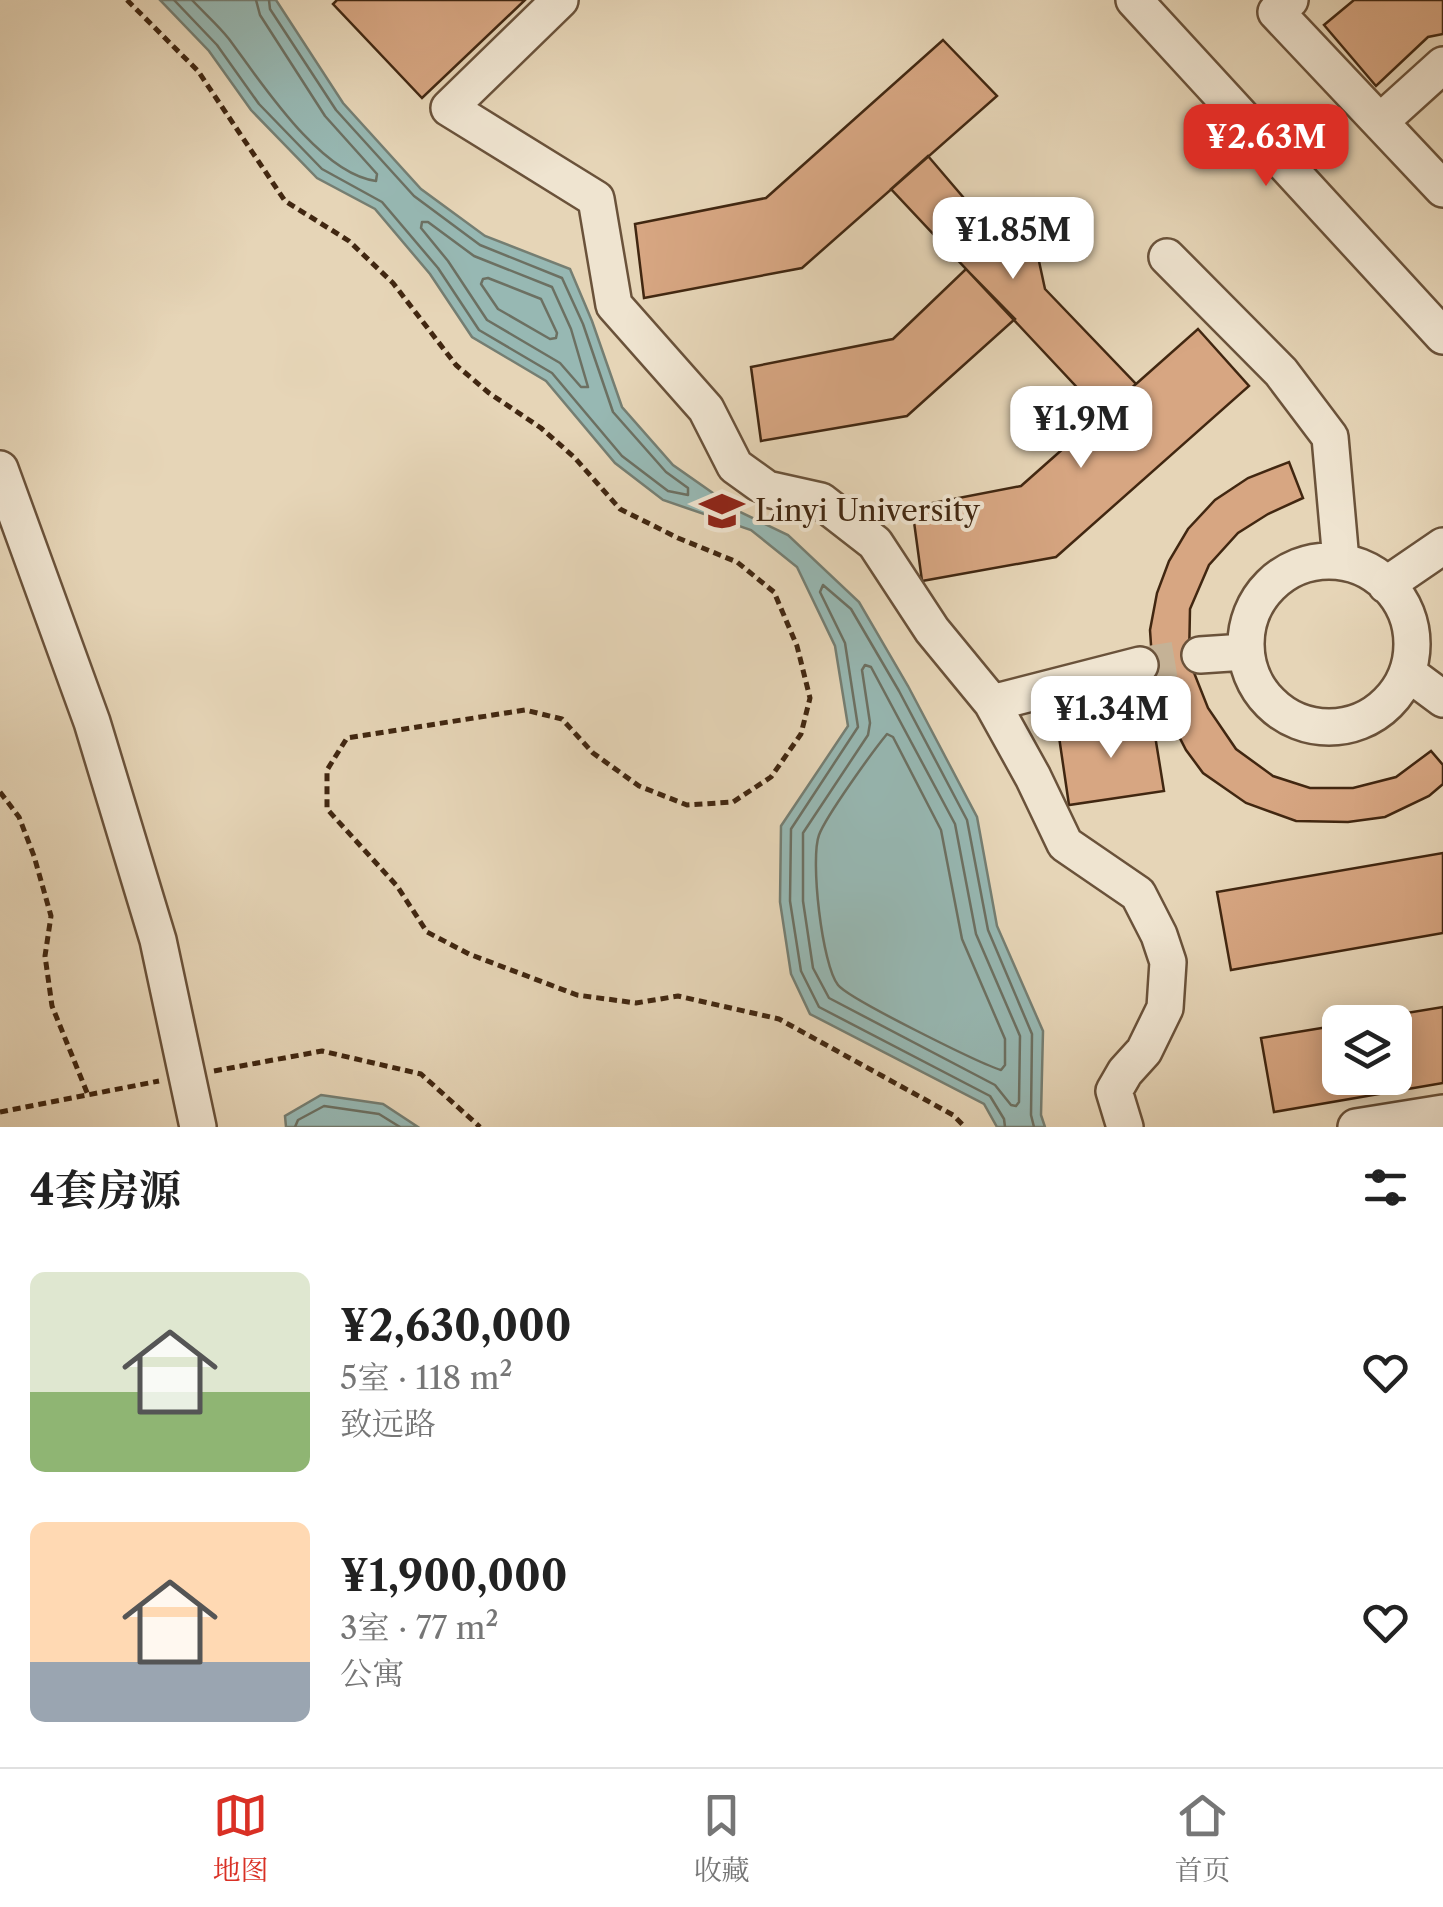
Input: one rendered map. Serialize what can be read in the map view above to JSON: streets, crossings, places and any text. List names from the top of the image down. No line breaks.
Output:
{"places":{"school or university":["Linyi University"]},"page":{"price":["¥2.63M","¥1.85M","¥1.9M","¥1.34M"],"heading":"4套房源","list":[{"name":"¥2,630,000","note":"5室 · 118 m² · 致远路"},{"name":"¥1,900,000","note":"3室 · 77 m² · 公寓"}],"tabs":["地图","收藏","首页"]}}
